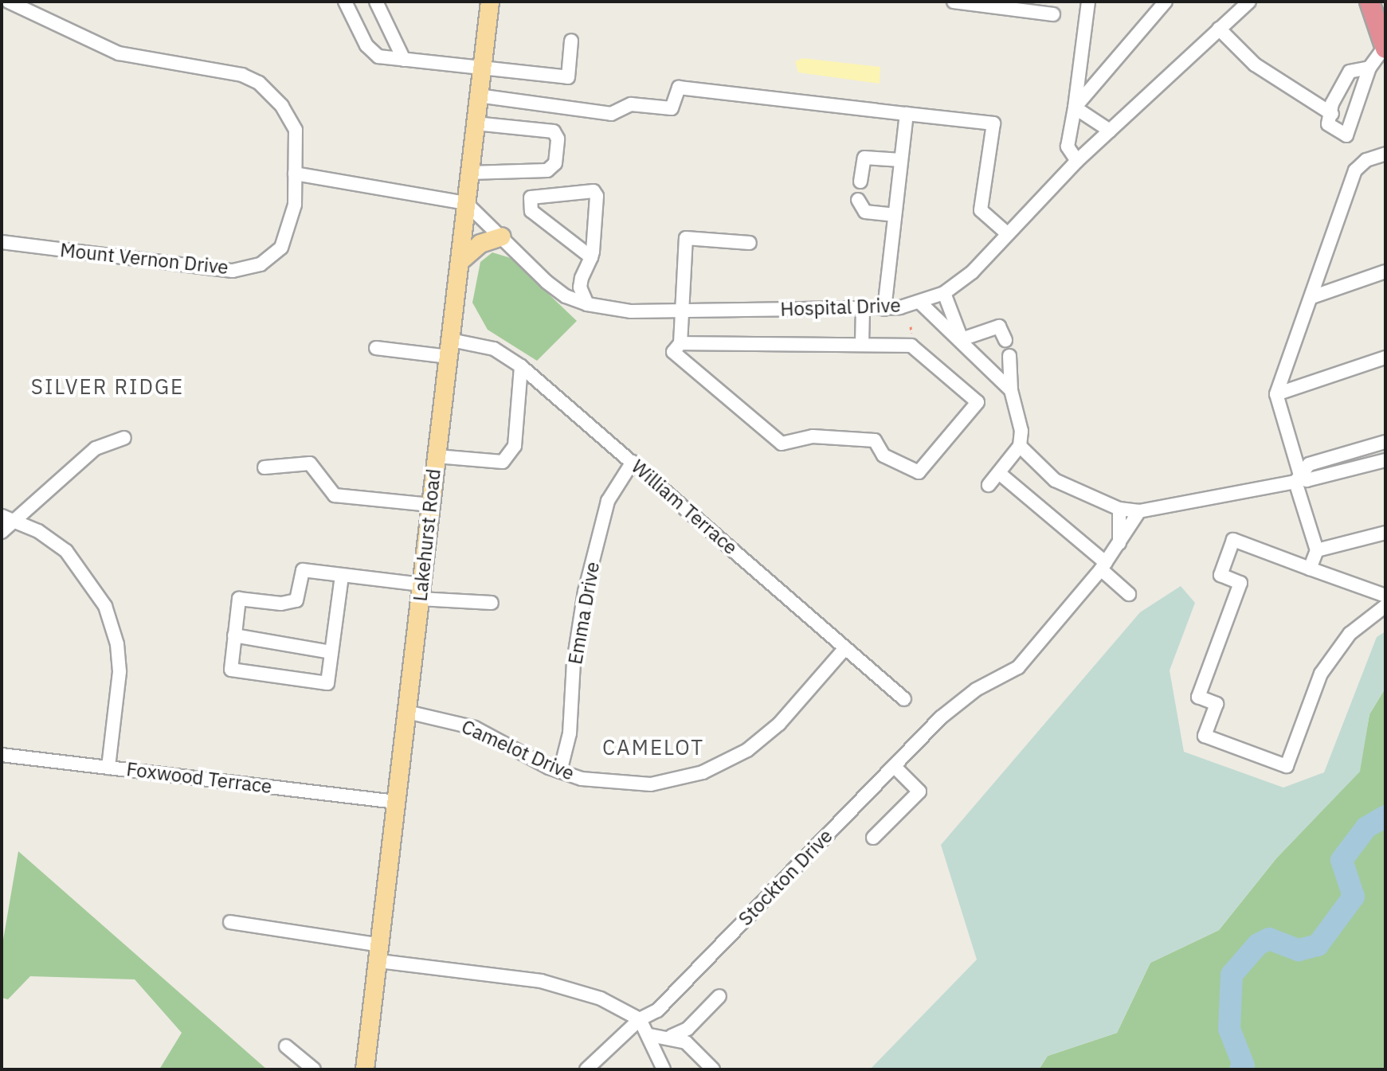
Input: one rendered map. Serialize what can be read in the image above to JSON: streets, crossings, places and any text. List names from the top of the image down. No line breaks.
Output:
{"streets":{"main road":["Lakehurst Road"],"street":["Mount Vernon Drive","Hospital Drive","William Terrace","Emma Drive","Camelot Drive","Foxwood Terrace","Stockton Drive"]},"crossings":[["Hospital Drive","Lakehurst Road"],["William Terrace","Lakehurst Road"],["William Terrace","Emma Drive"],["William Terrace","Camelot Drive"],["Lakehurst Road","Camelot Drive"],["Lakehurst Road","Foxwood Terrace"],["Emma Drive","Camelot Drive"]],"districts":["SILVER RIDGE","CAMELOT"]}
